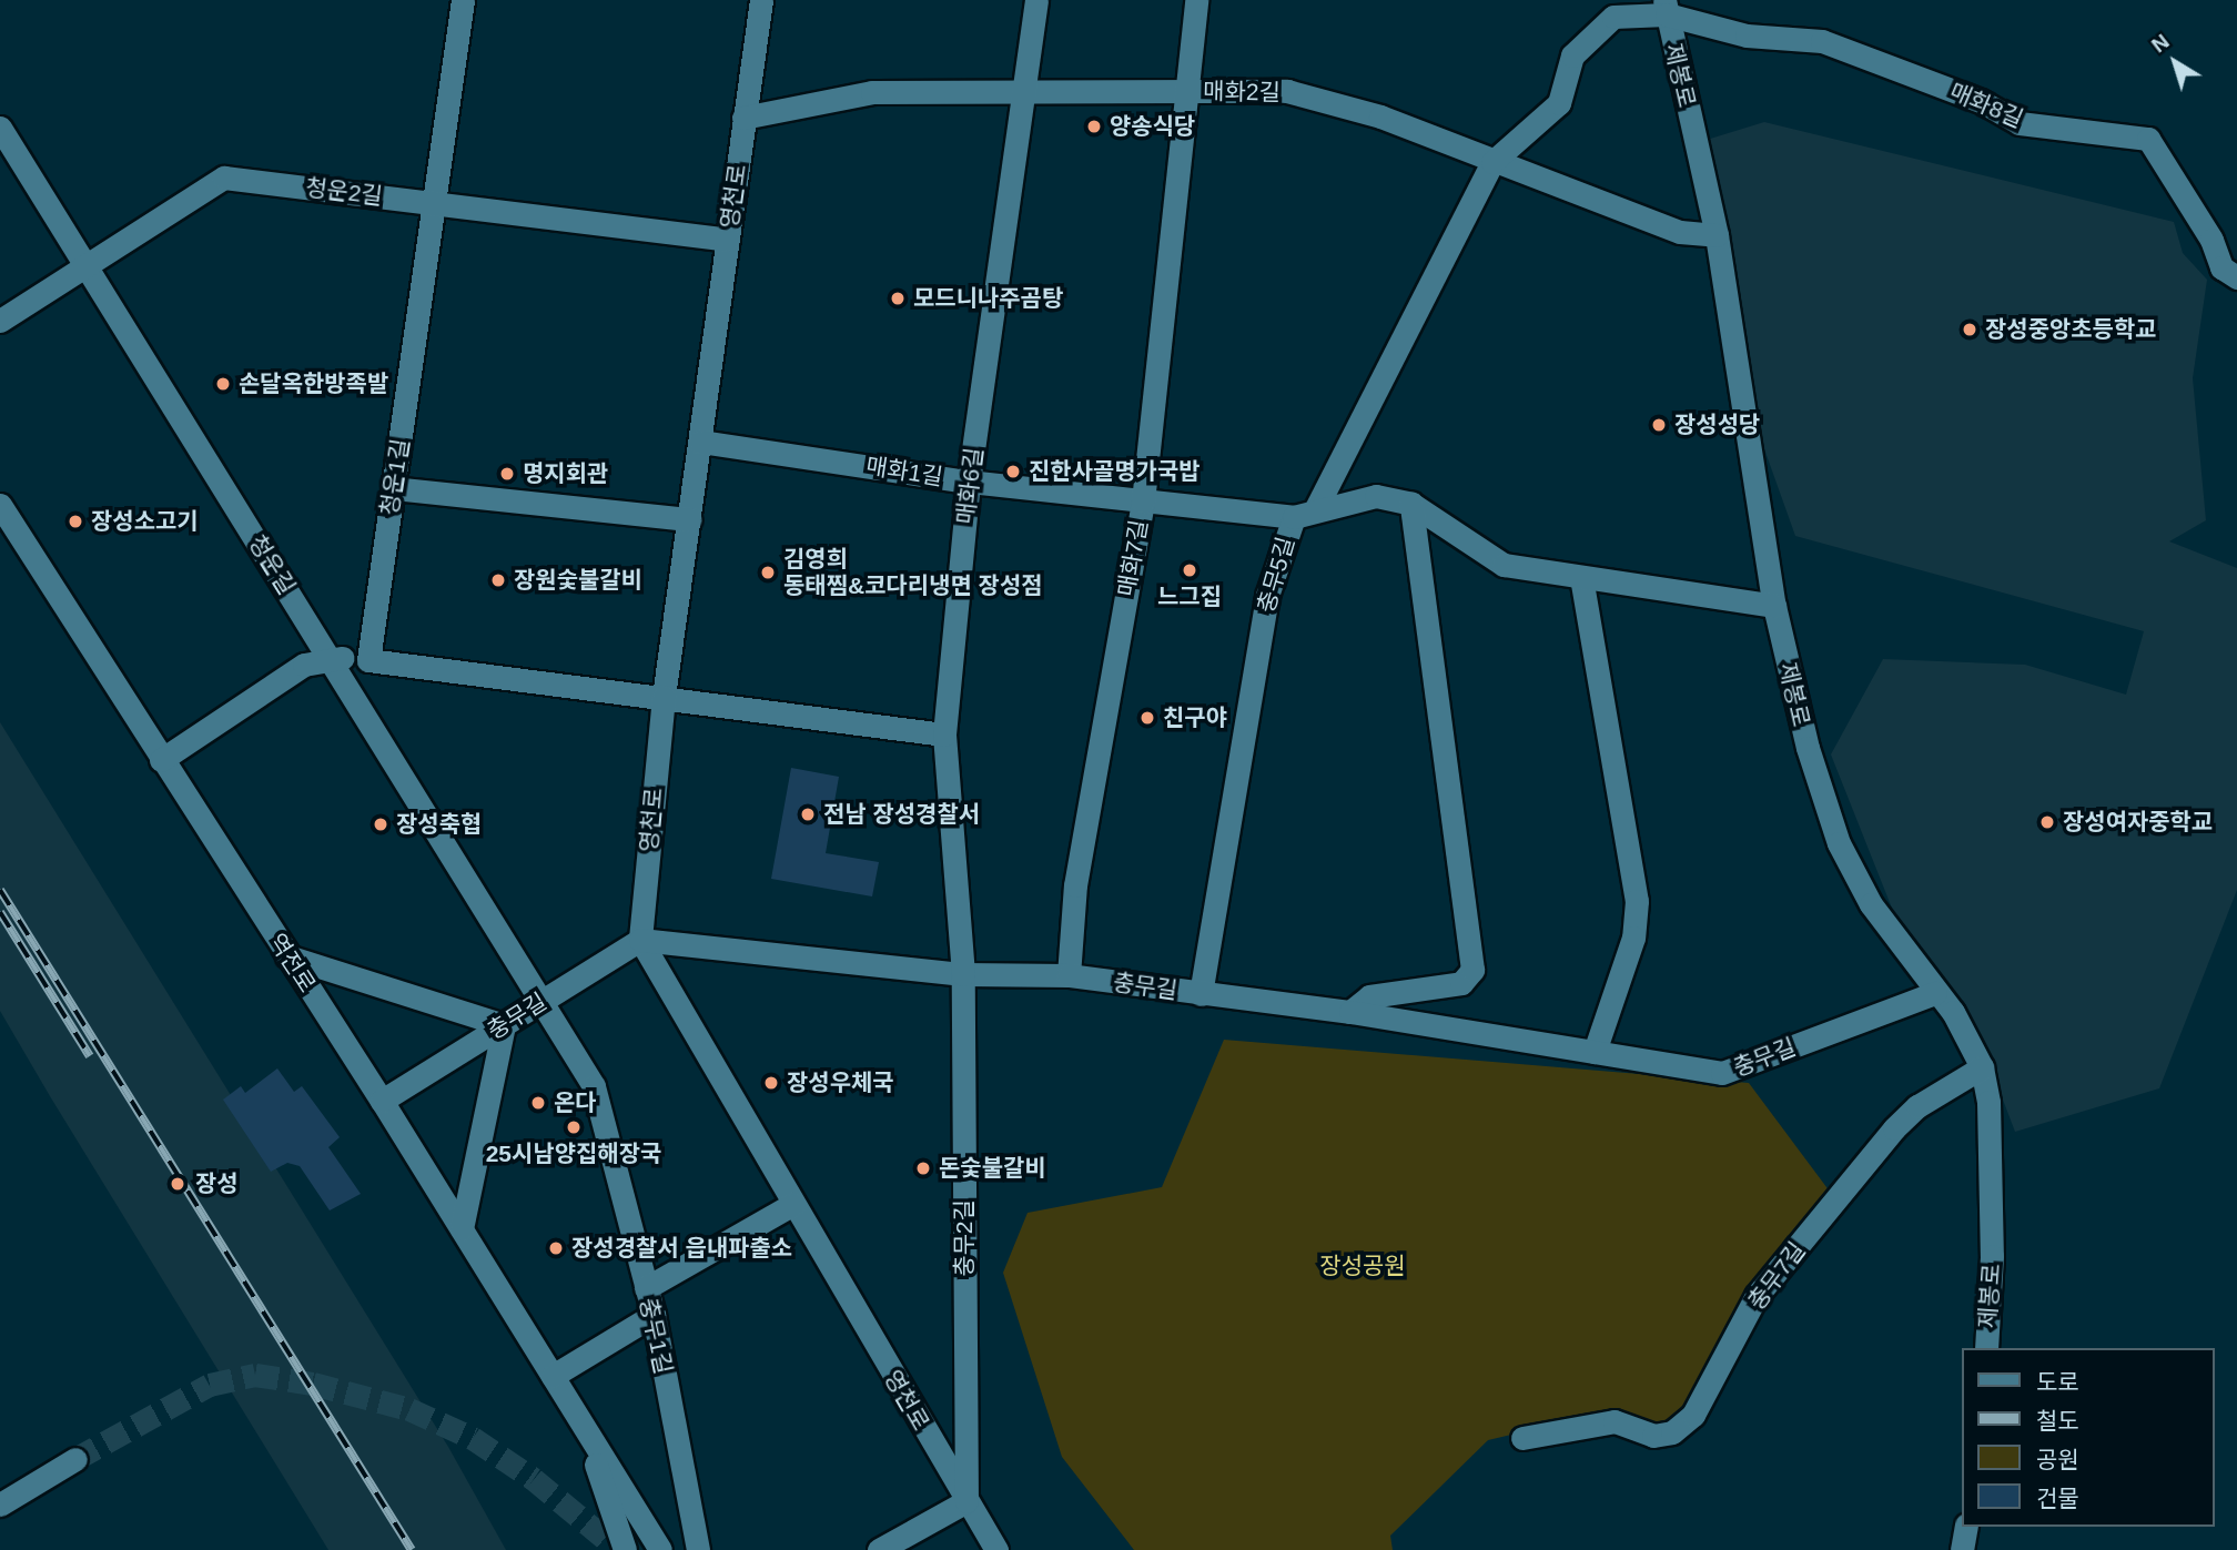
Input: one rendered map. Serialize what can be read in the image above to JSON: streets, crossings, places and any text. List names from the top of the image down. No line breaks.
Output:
{"streets":{"street":["제봉로","매화2길","매화8길","청운2길","영천로","매화1길","청운1길","매화6길","매화7길","청운길","충무5길","역전로","충무길","충무2길","충무7길","충무1길"]},"crossings":[["제봉로","매화2길"],["제봉로","매화8길"],["제봉로","충무5길"],["제봉로","충무길"],["제봉로","충무7길"],["매화2길","영천로"],["매화2길","매화6길"],["매화2길","매화7길"],["청운2길","영천로"],["청운2길","청운1길"],["청운2길","청운길"],["영천로","매화1길"],["영천로","충무길"],["영천로","충무2길"],["매화1길","매화6길"],["매화1길","매화7길"],["매화1길","충무5길"],["매화6길","충무길"],["매화6길","충무2길"],["매화7길","충무길"],["청운길","충무길"],["청운길","충무1길"],["충무5길","충무길"],["역전로","충무길"],["충무길","충무2길"],["충무길","충무1길"]],"parks":["장성공원"],"places":["양송식당","모드니나주곰탕","장성중앙초등학교","손달옥한방족발","장성성당","진한사골명가국밥","명지회관","장성소고기","느그집","김영희 동태찜&코다리냉면 장성점","장원숯불갈비","친구야","전남 장성경찰서","장성여자중학교","장성축협","장성우체국","온다","25시남양집해장국","돈숯불갈비","장성","장성경찰서 읍내파출소"],"legend":["도로","철도","공원","건물"],"north":"top left"}
